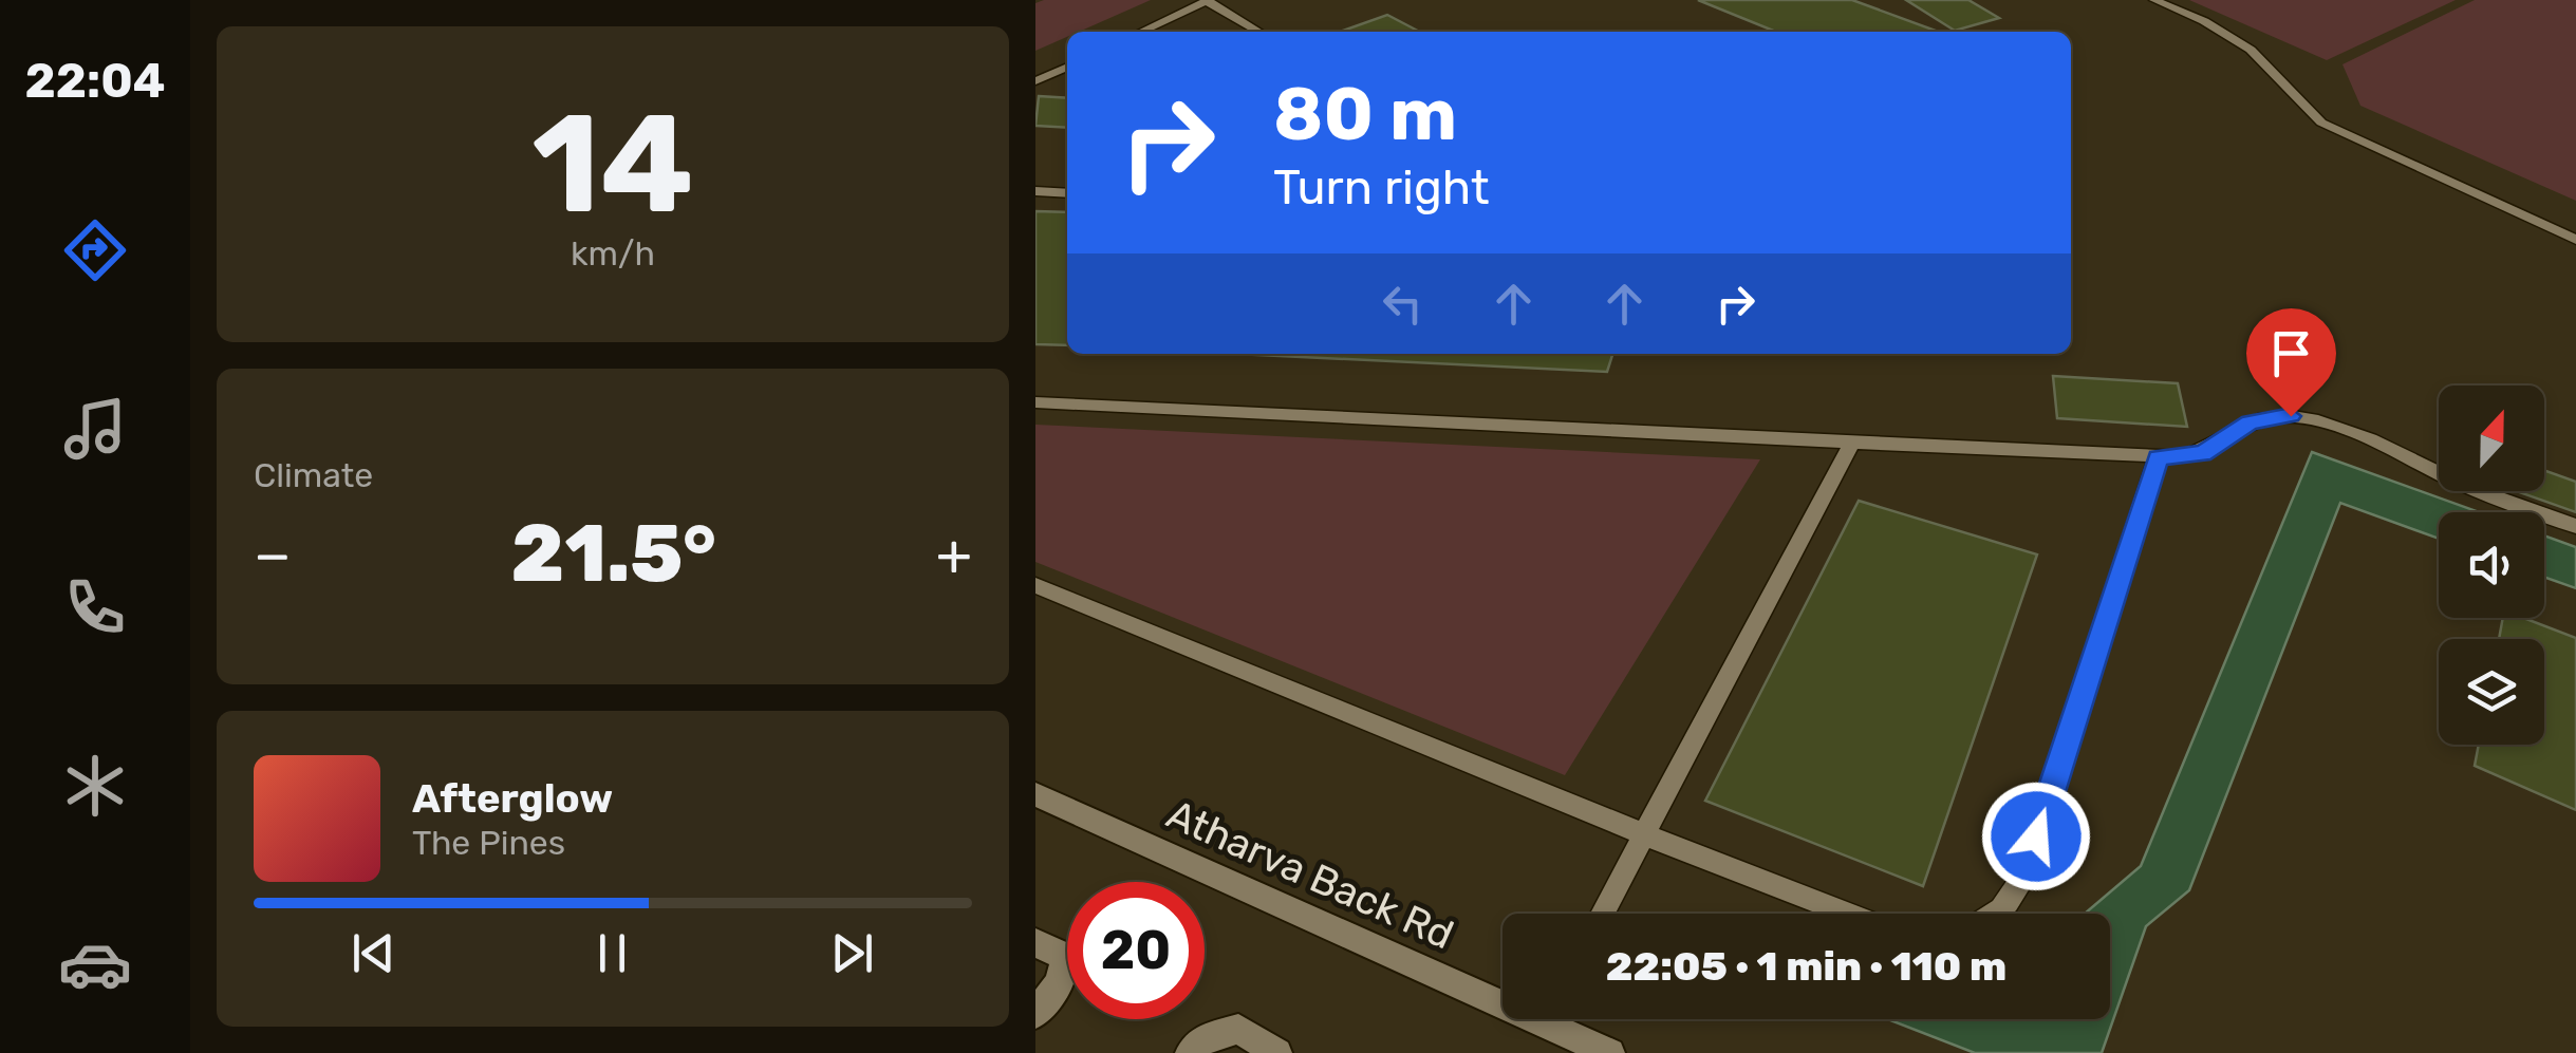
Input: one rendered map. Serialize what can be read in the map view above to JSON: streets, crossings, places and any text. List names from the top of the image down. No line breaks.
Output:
{"streets":{"street":["Atharva Back Rd"]},"north":"top","page":{"tabs":"22:04","tile":[["14","km/h"],"Climate"],"turn":["80 m","Turn right"],"heat":["−","21.5°","+"],"song":["Afterglow","The Pines"],"limit":"20","trip":"22:05 · 1 min · 110 m"}}
